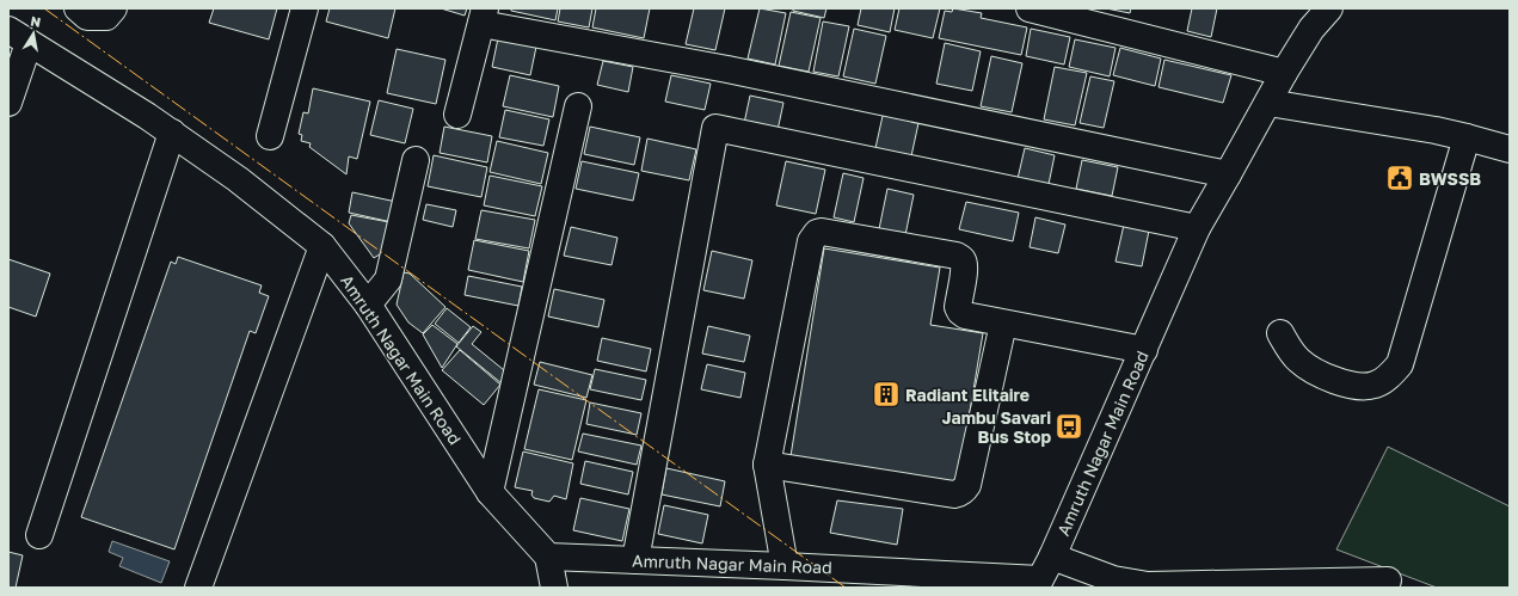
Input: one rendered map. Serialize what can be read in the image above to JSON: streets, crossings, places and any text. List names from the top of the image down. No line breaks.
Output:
{"streets":{"street":["Amruth Nagar Main Road"]},"places":{"public building":["BWSSB"],"building":["Radiant Elitaire"],"bus stop":["Jambu Savari Bus Stop"]},"north":"top"}
